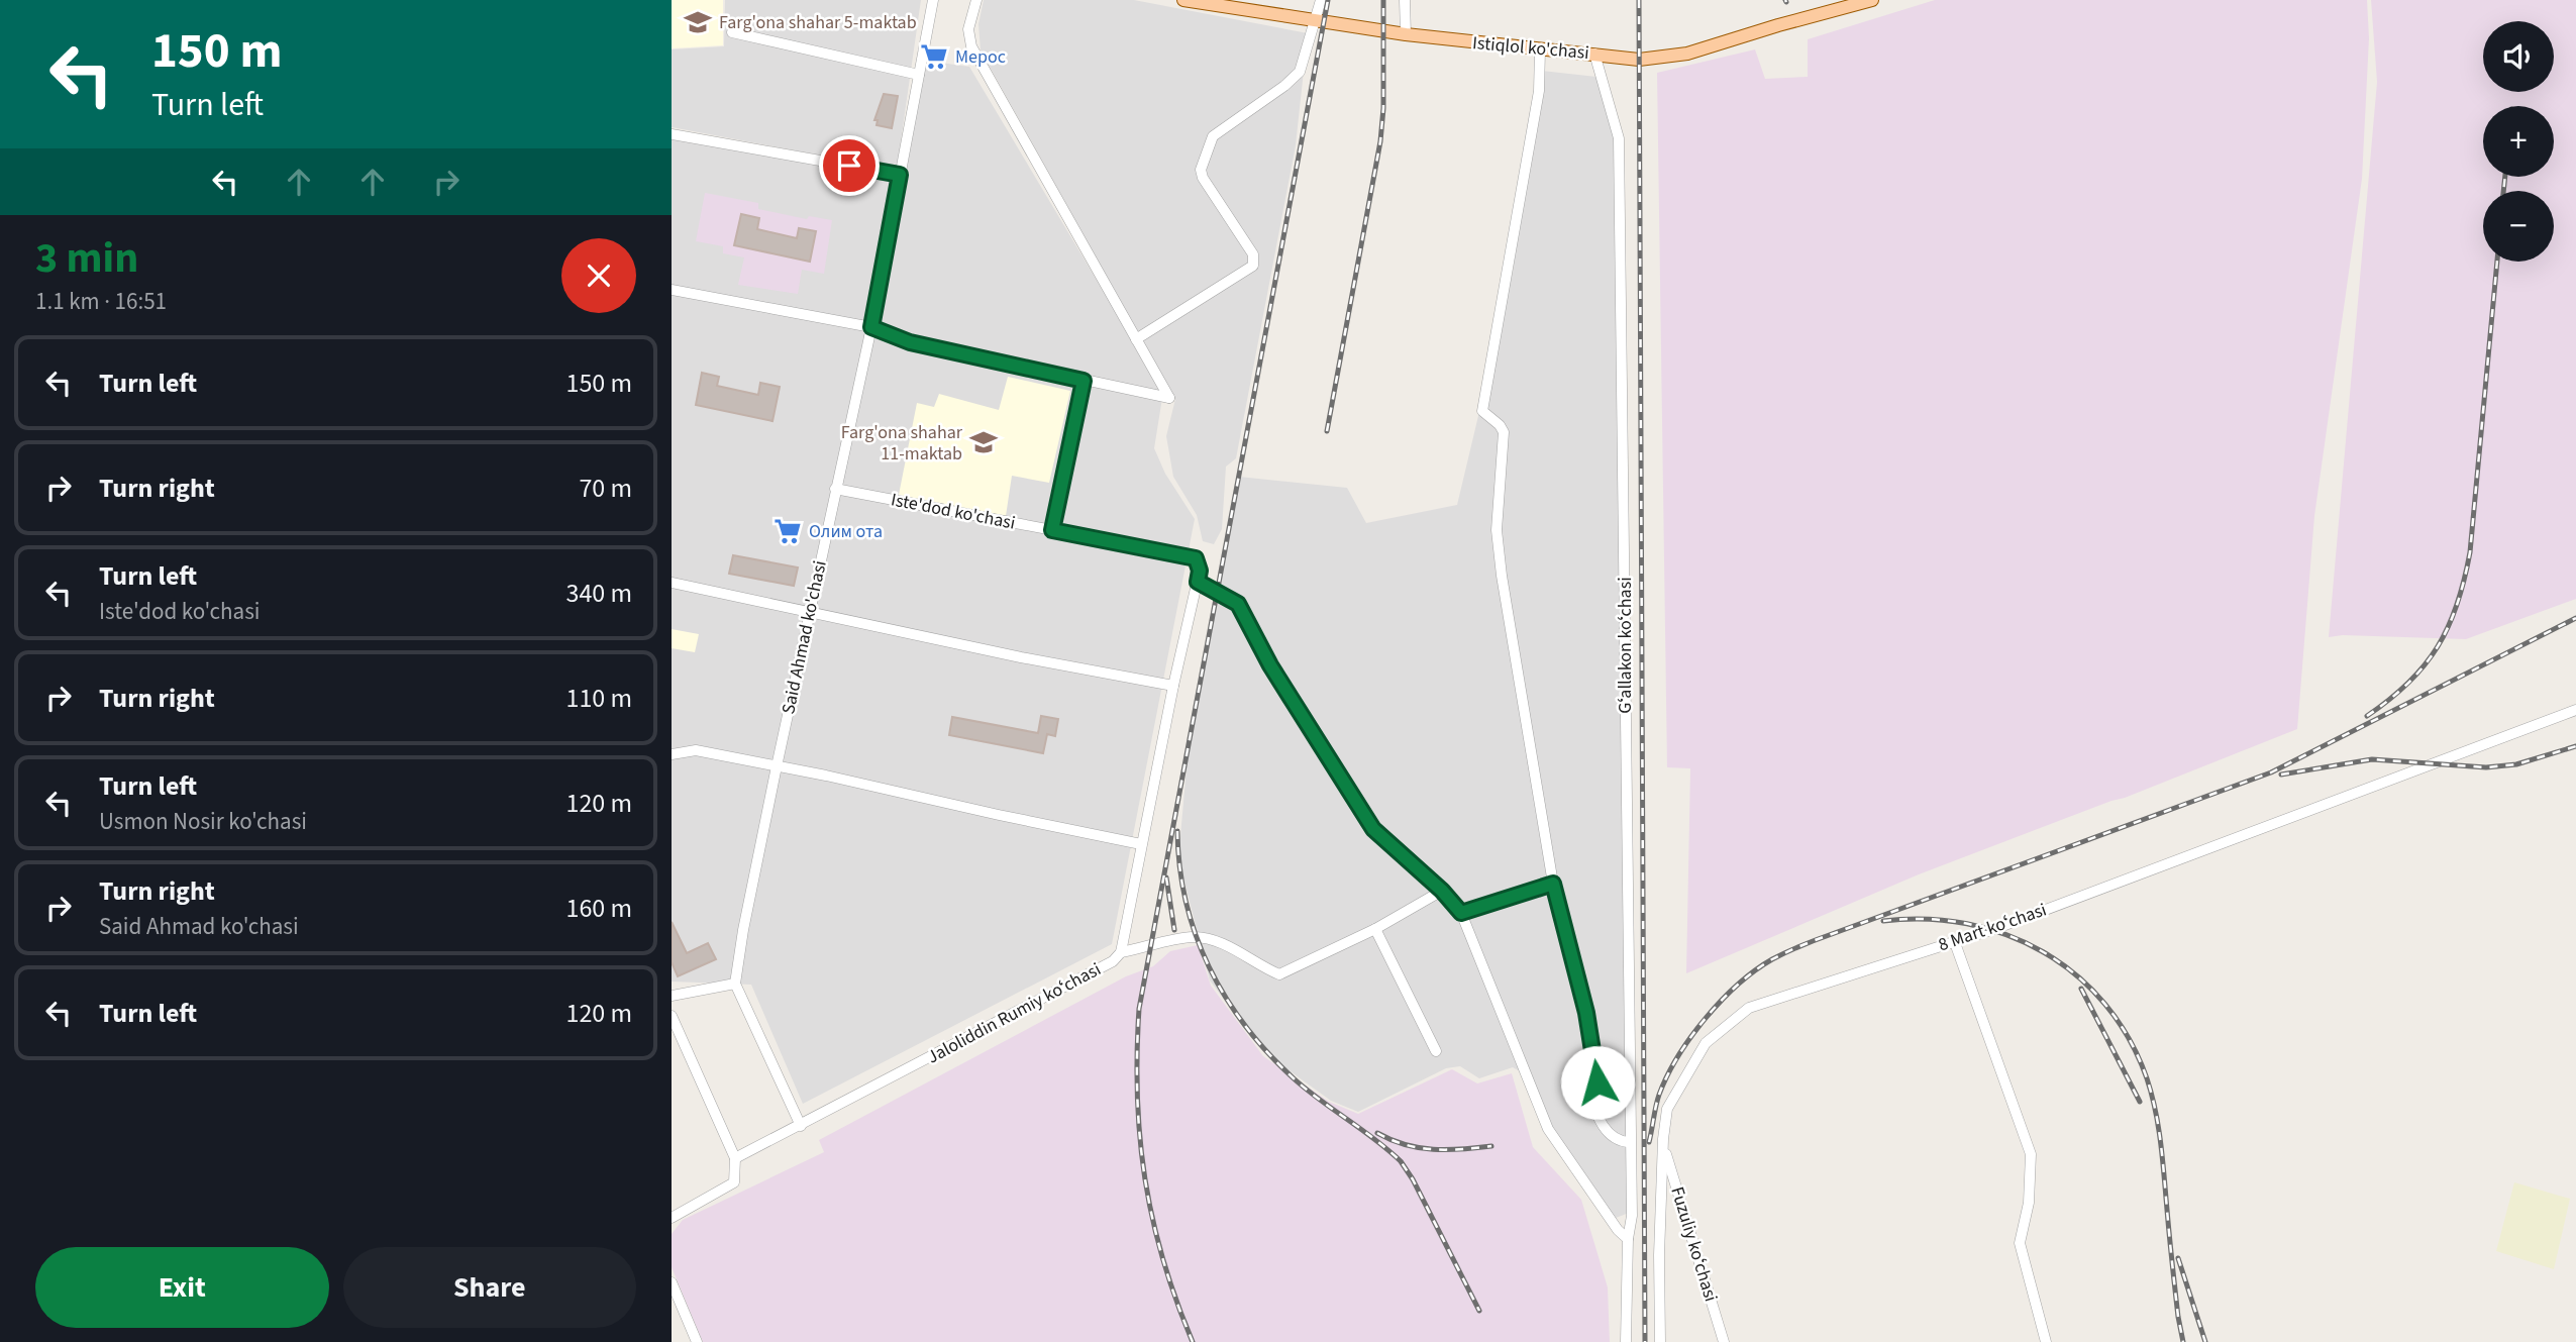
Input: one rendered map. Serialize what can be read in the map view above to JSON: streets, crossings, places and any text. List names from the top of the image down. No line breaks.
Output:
{"streets":{"main road":["Istiqlol ko'chasi"],"street":["Iste'dod ko'chasi","Said Ahmad ko'chasi","Gʻallakon koʻchasi","8 Mart koʻchasi","Jaloliddin Rumiy koʻchasi","Fuzuliy koʻchasi"]},"crossings":[["Istiqlol ko'chasi","Gʻallakon koʻchasi"],["Iste'dod ko'chasi","Said Ahmad ko'chasi"],["Iste'dod ko'chasi","Jaloliddin Rumiy koʻchasi"],["8 Mart koʻchasi","Fuzuliy koʻchasi"]],"places":{"school or university":["Farg'ona shahar 5-maktab","Farg'ona shahar 11-maktab"],"supermarket":["Мерос","Олим ота"]},"page":{"turn":["150 m","Turn left"],"map_buttons":["+","−"],"heading":["3 min","1.1 km · 16:51"],"list":[{"name":"Turn left","value":"150 m"},{"name":"Turn right","value":"70 m"},{"name":"Turn left","note":"Iste'dod ko'chasi","value":"340 m"},{"name":"Turn right","value":"110 m"},{"name":"Turn left","note":"Usmon Nosir ko'chasi","value":"120 m"},{"name":"Turn right","note":"Said Ahmad ko'chasi","value":"160 m"},{"name":"Turn left","value":"120 m"}],"buttons":["Exit","Share"]}}
